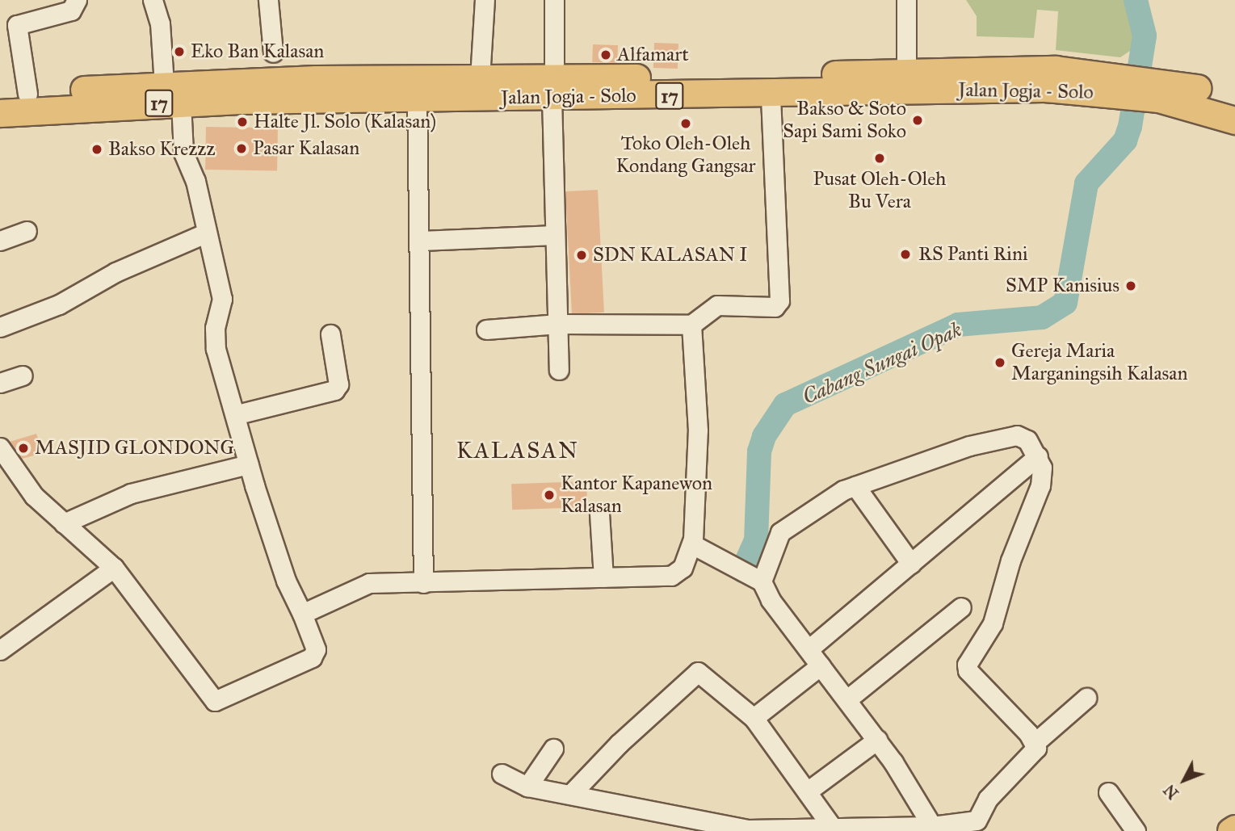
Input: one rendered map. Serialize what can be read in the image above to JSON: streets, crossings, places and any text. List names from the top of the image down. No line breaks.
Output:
{"streets":{"highway":["Jalan Jogja - Solo","17"]},"districts":["KALASAN"],"water":["Cabang Sungai Opak"],"places":["Eko Ban Kalasan","Alfamart","Bakso & Soto Sapi Sami Soko","Halte Jl. Solo (Kalasan)","Toko Oleh-Oleh Kondang Gangsar","Pasar Kalasan","Bakso Krezzz","Pusat Oleh-Oleh Bu Vera","RS Panti Rini","SDN KALASAN I","SMP Kanisius","Gereja Maria Marganingsih Kalasan","MASJID GLONDONG","Kantor Kapanewon Kalasan"],"north":"bottom left"}
